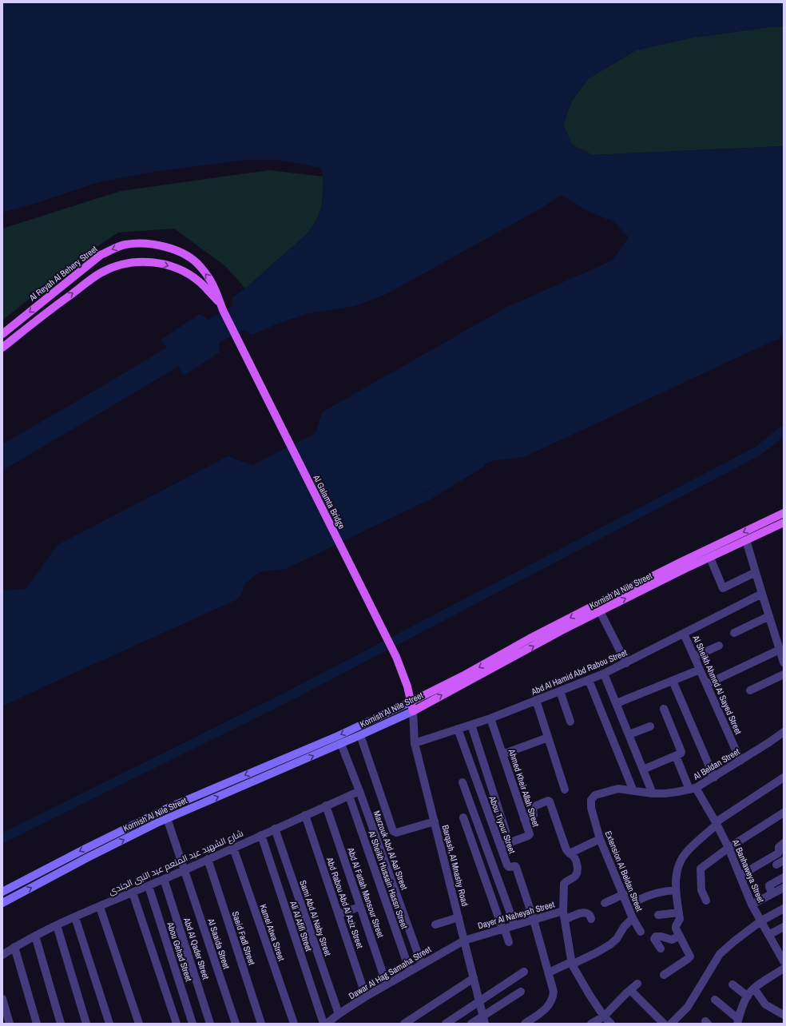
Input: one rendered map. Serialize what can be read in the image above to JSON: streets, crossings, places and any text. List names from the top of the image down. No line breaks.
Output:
{"streets":{"main road":["Al Reyah Al Behery Street","Al Galamta Bridge","Kornish Al Nile Street"],"street":["Abd Al Hamid Abd Rabou Street","Al Sheikh Ahmed Al Sayed Street","Al Beldan Street","Ahmed Kheir Allah Street","Abou Tiyour Street","Marzouk Abd Al Aal Street","شارع الشهيد عبد المنعم عبد النبى الجندى","Barqash, Al Mnashy Road","Extension Al Beldan Street","Al Banhaweya Street","Al Sheikh Hussain Hassn Street","Abd Al Fattah Mansour Street","Abd Rabou Abd Al Aziz Street","Dayer Al Naheyah Street","Sami Abd Al Naby Street","Ali Al Afifi Street","Kamel Atwa Street","Saeid Fadl Street","Al Saaida Street","Abd Al Qader Street","Abou Gehad Street","Dawar Al Hag Samaha Street"]},"crossings":[["Al Reyah Al Behery Street","Al Galamta Bridge"],["Al Galamta Bridge","Kornish Al Nile Street"],["Al Galamta Bridge","Barqash, Al Mnashy Road"],["Kornish Al Nile Street","Marzouk Abd Al Aal Street"],["Kornish Al Nile Street","Barqash, Al Mnashy Road"],["Kornish Al Nile Street","Al Saaida Street"],["Abd Al Hamid Abd Rabou Street","Al Sheikh Ahmed Al Sayed Street"],["Abd Al Hamid Abd Rabou Street","Ahmed Kheir Allah Street"],["Abd Al Hamid Abd Rabou Street","Abou Tiyour Street"],["Abd Al Hamid Abd Rabou Street","Barqash, Al Mnashy Road"],["Al Sheikh Ahmed Al Sayed Street","Al Beldan Street"],["Al Beldan Street","Extension Al Beldan Street"],["Al Beldan Street","Al Banhaweya Street"],["Ahmed Kheir Allah Street","Abou Tiyour Street"],["Abou Tiyour Street","Dayer Al Naheyah Street"],["Marzouk Abd Al Aal Street","شارع الشهيد عبد المنعم عبد النبى الجندى"],["Marzouk Abd Al Aal Street","Dawar Al Hag Samaha Street"],["شارع الشهيد عبد المنعم عبد النبى الجندى","Al Sheikh Hussain Hassn Street"],["شارع الشهيد عبد المنعم عبد النبى الجندى","Abd Al Fattah Mansour Street"],["شارع الشهيد عبد المنعم عبد النبى الجندى","Abd Rabou Abd Al Aziz Street"],["شارع الشهيد عبد المنعم عبد النبى الجندى","Sami Abd Al Naby Street"],["شارع الشهيد عبد المنعم عبد النبى الجندى","Ali Al Afifi Street"],["شارع الشهيد عبد المنعم عبد النبى الجندى","Kamel Atwa Street"],["شارع الشهيد عبد المنعم عبد النبى الجندى","Saeid Fadl Street"],["شارع الشهيد عبد المنعم عبد النبى الجندى","Al Saaida Street"],["شارع الشهيد عبد المنعم عبد النبى الجندى","Abd Al Qader Street"],["شارع الشهيد عبد المنعم عبد النبى الجندى","Abou Gehad Street"],["Barqash, Al Mnashy Road","Dayer Al Naheyah Street"],["Barqash, Al Mnashy Road","Dawar Al Hag Samaha Street"],["Extension Al Beldan Street","Dayer Al Naheyah Street"],["Al Sheikh Hussain Hassn Street","Dawar Al Hag Samaha Street"],["Abd Al Fattah Mansour Street","Dawar Al Hag Samaha Street"],["Abd Rabou Abd Al Aziz Street","Dawar Al Hag Samaha Street"],["Dayer Al Naheyah Street","Dawar Al Hag Samaha Street"],["Sami Abd Al Naby Street","Dawar Al Hag Samaha Street"]]}
